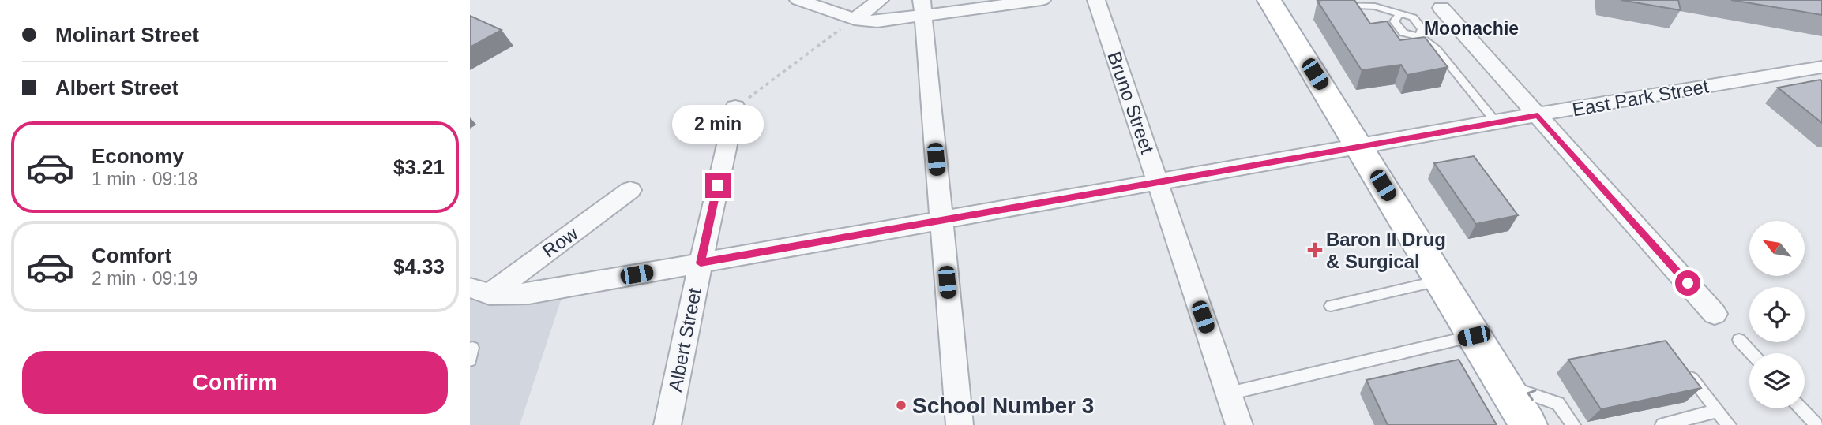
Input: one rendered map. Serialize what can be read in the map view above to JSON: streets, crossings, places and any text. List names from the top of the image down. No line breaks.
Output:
{"streets":{"street":["East Park Street","Bruno Street","Row","Albert Street"]},"crossings":[["East Park Street","Bruno Street"],["East Park Street","Row"],["East Park Street","Albert Street"]],"districts":["Moonachie"],"places":{"health":["Baron II Drug & Surgical"],"other":["School Number 3"]},"north":"top left","page":{"banner":["Molinart Street","Albert Street"],"bubble":"2 min","list":[{"name":"Economy","note":"1 min · 09:18","value":"$3.21"},{"name":"Comfort","note":"2 min · 09:19","value":"$4.33"}],"buttons":"Confirm"}}
